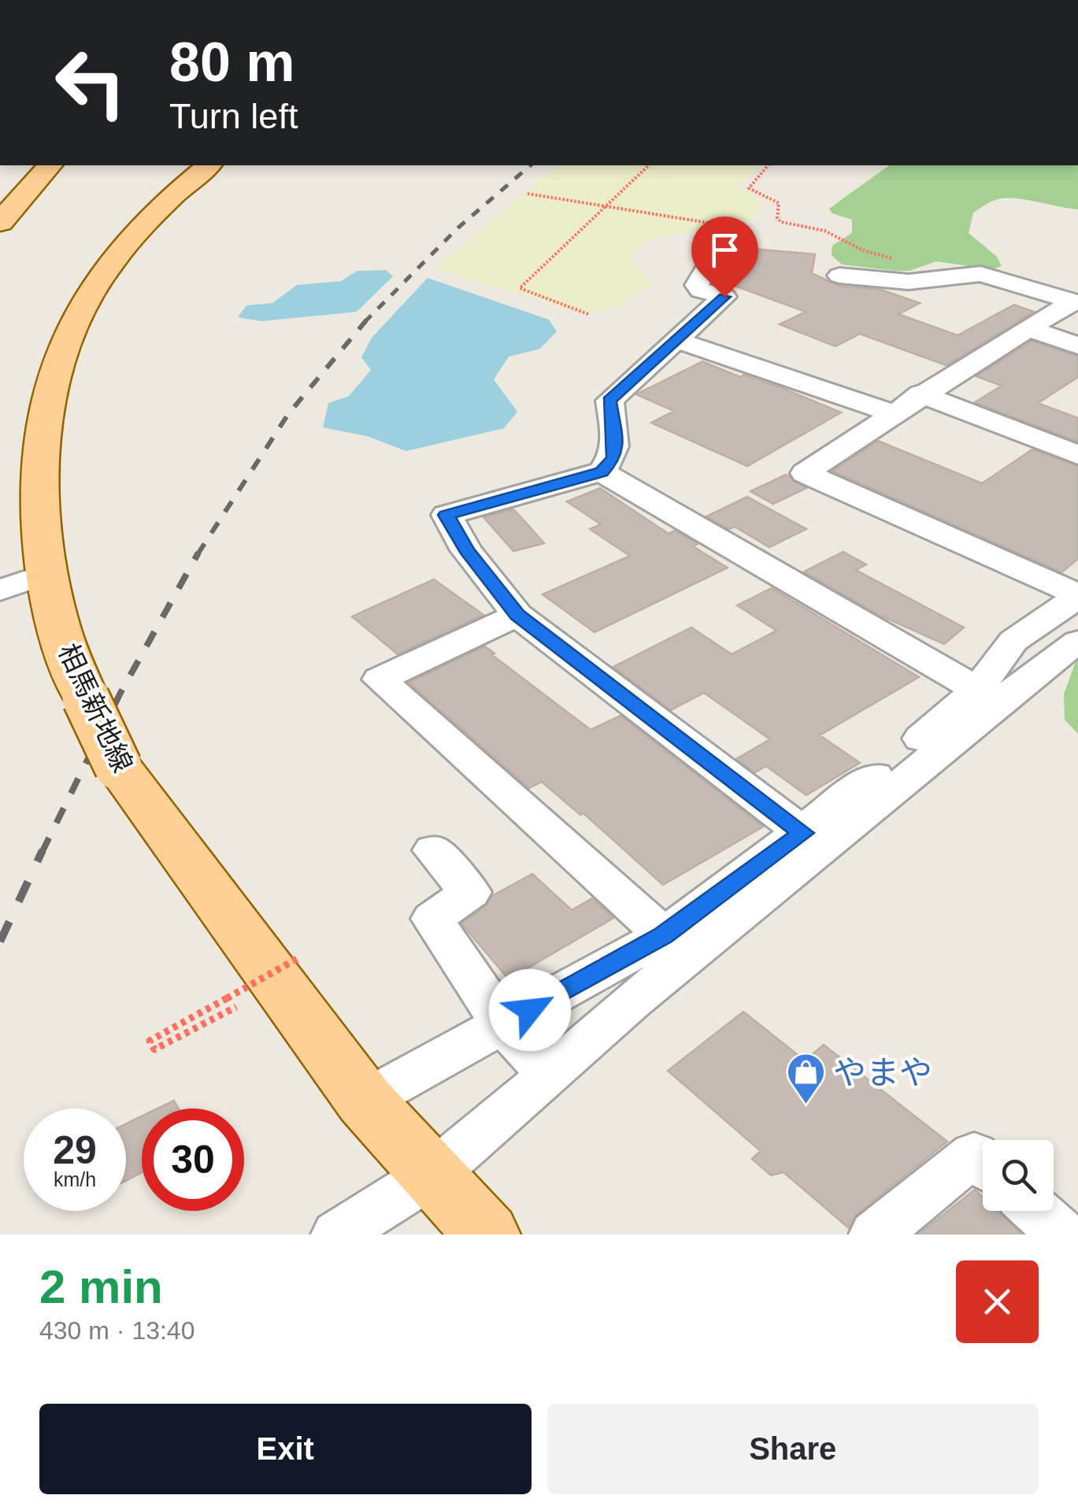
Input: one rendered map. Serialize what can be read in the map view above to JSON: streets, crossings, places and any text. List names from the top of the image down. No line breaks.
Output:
{"streets":{"main road":["相馬新地線"]},"places":{"shop":["やまや"]},"page":{"turn":["80 m","Turn left"],"speed":"29 km/h","limit":"30","heading":["2 min","430 m · 13:40"],"buttons":["Exit","Share"]}}
